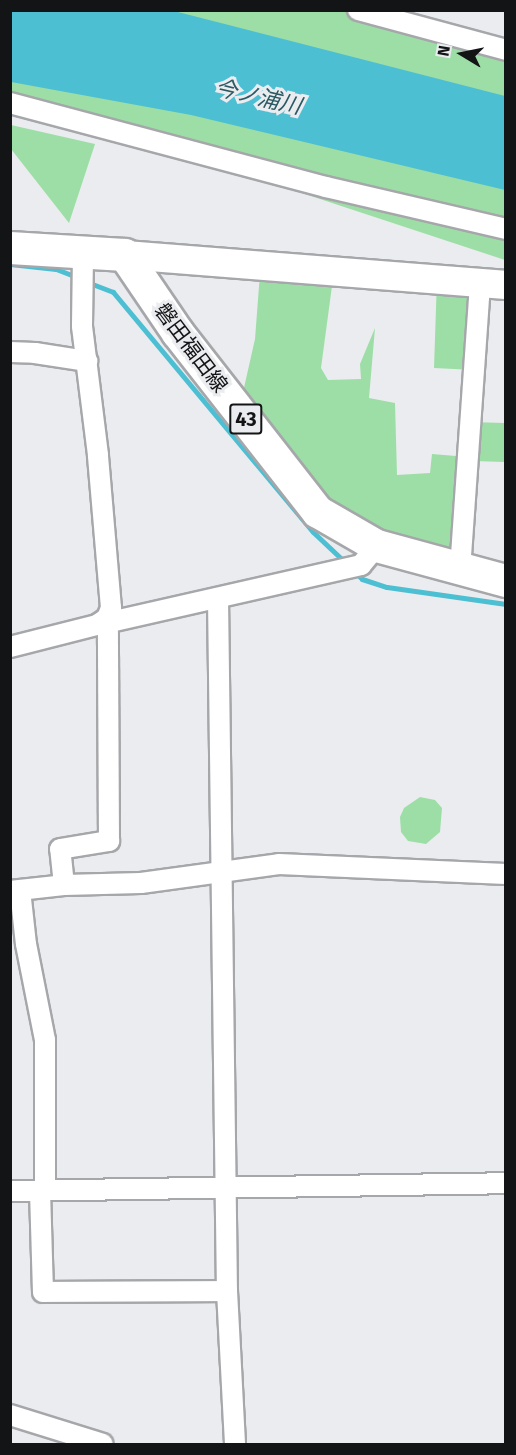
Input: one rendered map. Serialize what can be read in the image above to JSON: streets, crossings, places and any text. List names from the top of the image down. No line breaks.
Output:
{"streets":{"main road":["磐田福田線","43"]},"water":["今ノ浦川"],"north":"left"}
